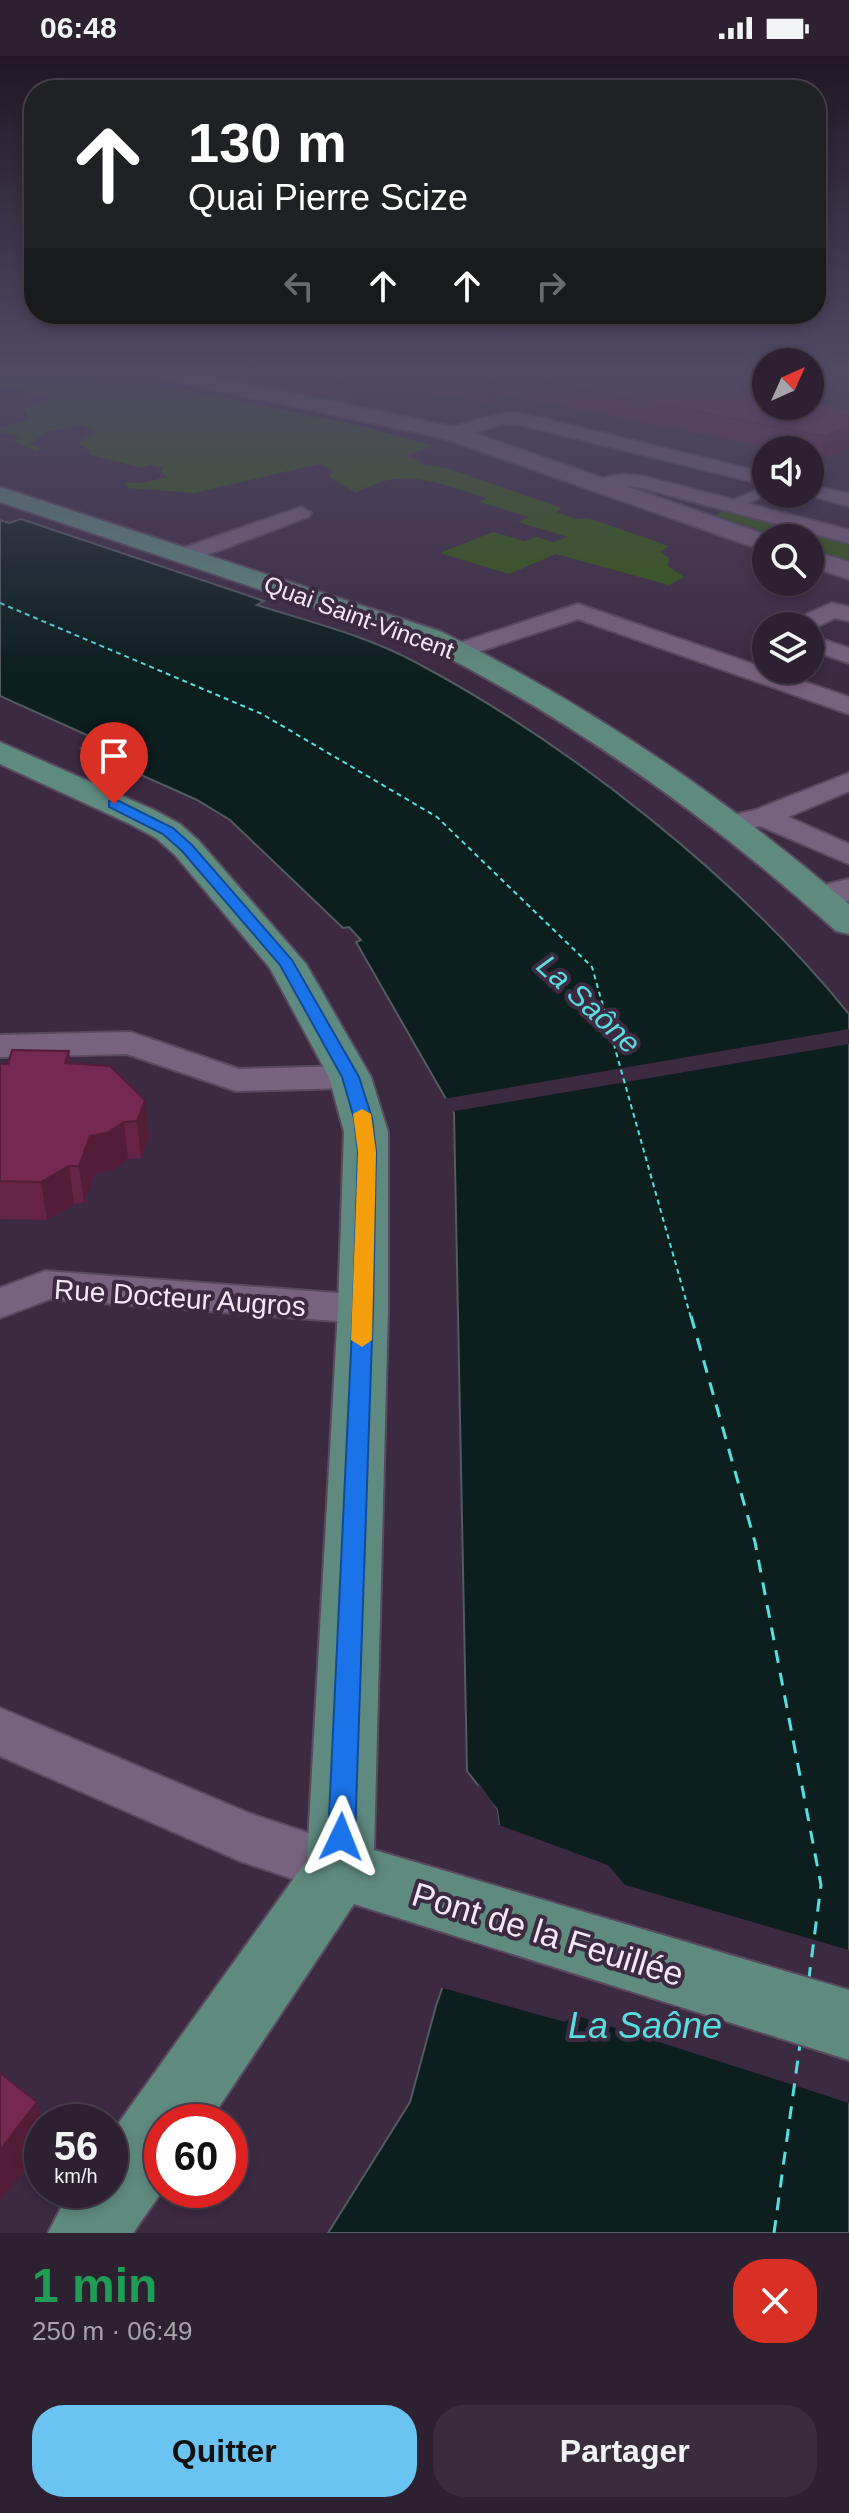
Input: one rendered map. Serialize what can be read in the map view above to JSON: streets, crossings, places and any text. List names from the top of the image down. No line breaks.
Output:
{"streets":{"main road":["Quai Saint-Vincent","Pont de la Feuillée"],"street":["Rue Docteur Augros"]},"water":["La Saône"],"north":"top right","page":{"status":"06:48","turn":["130 m","Quai Pierre Scize"],"speed":"56 km/h","limit":"60","heading":["1 min","250 m · 06:49"],"buttons":["Quitter","Partager"]}}
